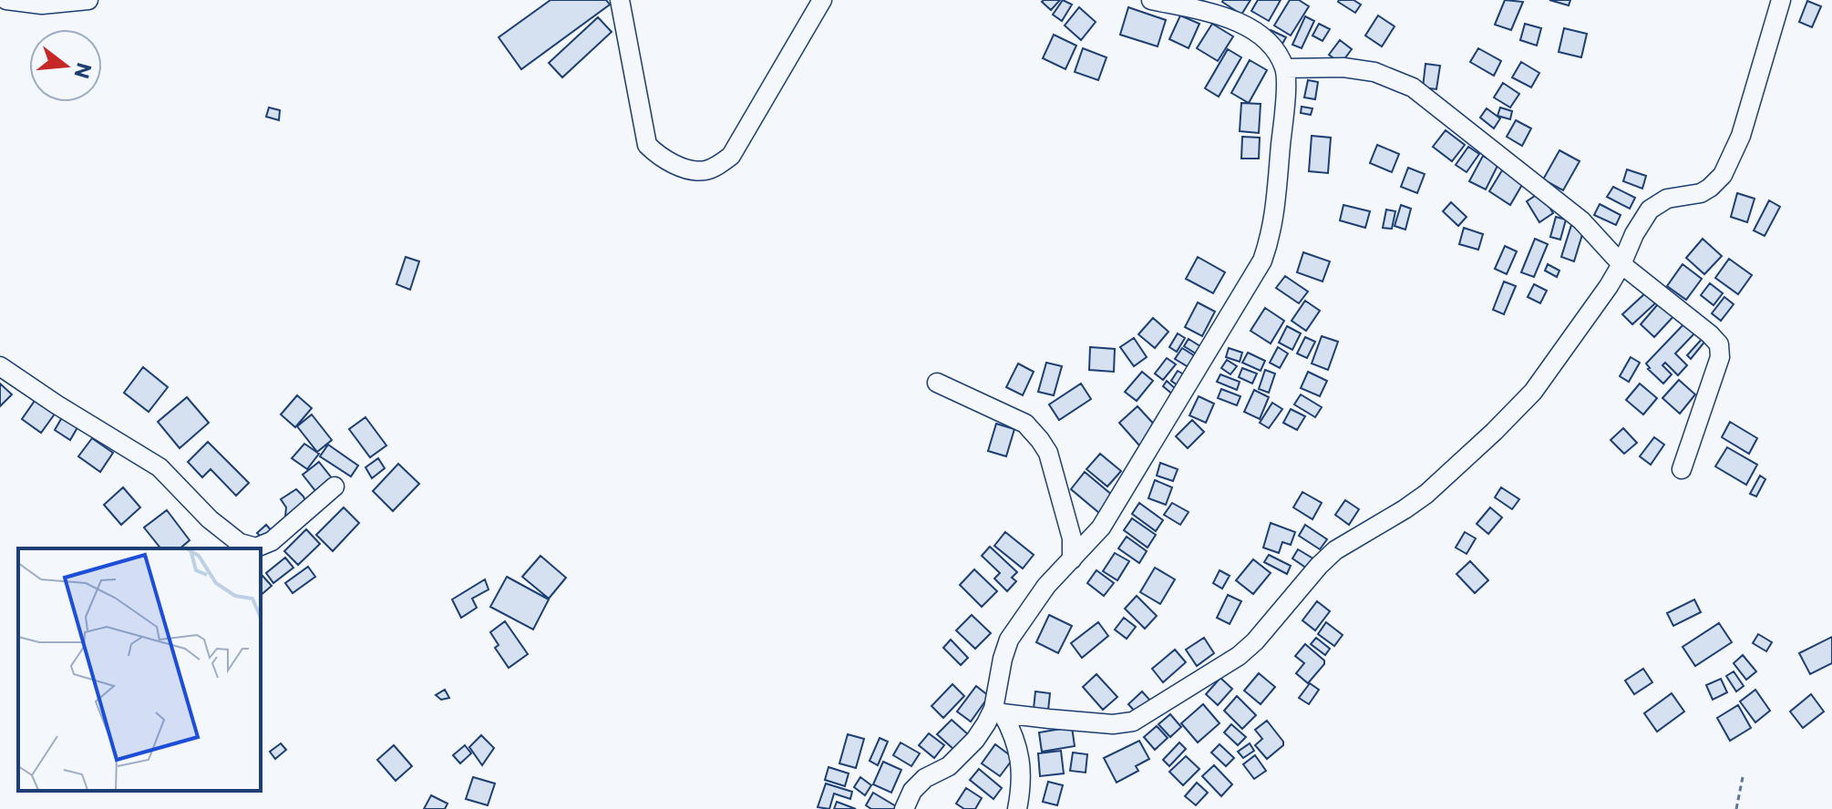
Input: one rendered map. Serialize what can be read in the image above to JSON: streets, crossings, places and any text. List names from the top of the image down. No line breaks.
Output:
{"north":"right"}
